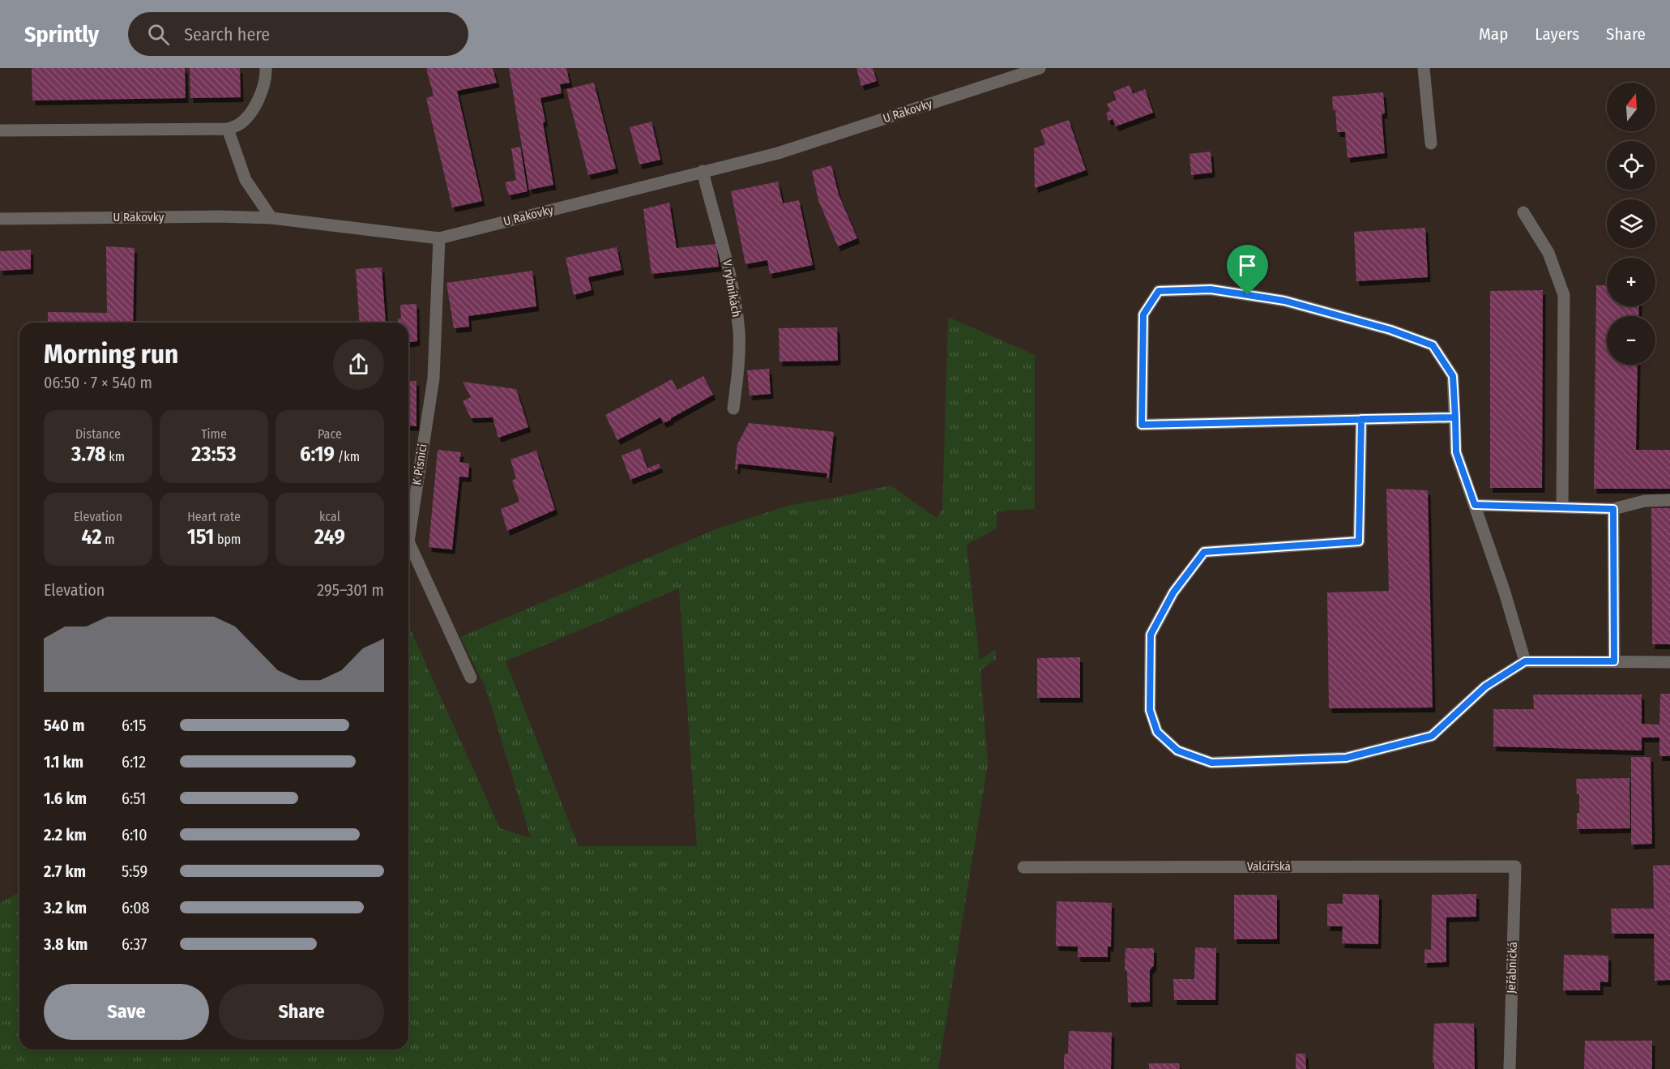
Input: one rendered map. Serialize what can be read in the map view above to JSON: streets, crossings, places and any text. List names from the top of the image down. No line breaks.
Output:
{"streets":{"street":["U Rakovky","V rybníkách","K Písnici","Valcířská","Jeřábnická"]},"crossings":[["U Rakovky","V rybníkách"],["U Rakovky","K Písnici"],["Valcířská","Jeřábnická"]],"north":"top","page":{"header":"Sprintly","search":"Search here","nav":["Map","Layers","Share"],"map_buttons":["+","−"],"heading":["Morning run","06:50 · 7 × 540 m"],"stats":[["Distance","3.78 km"],["Time","23:53"],["Pace","6:19 /km"],["Elevation","42 m"],["Heart rate","151 bpm"],["kcal","249"]],"chart":["Elevation","295–301 m"],"list":[{"name":"540 m","note":"6:15"},{"name":"1.1 km","note":"6:12"},{"name":"1.6 km","note":"6:51"},{"name":"2.2 km","note":"6:10"},{"name":"2.7 km","note":"5:59"},{"name":"3.2 km","note":"6:08"},{"name":"3.8 km","note":"6:37"}],"buttons":["Save","Share"]}}
